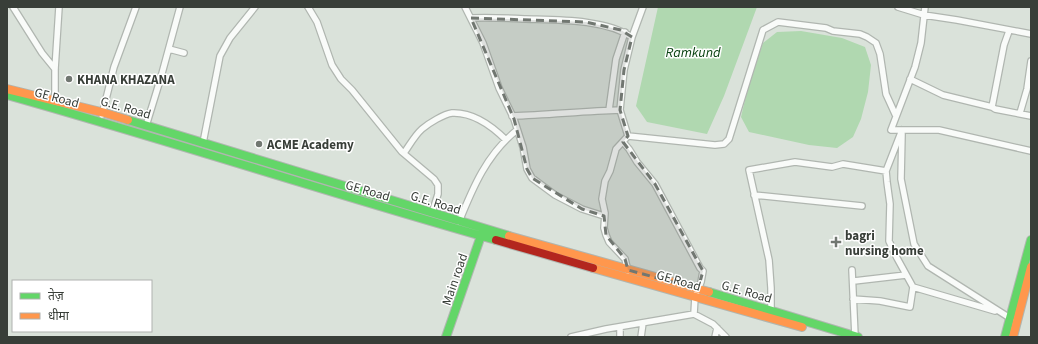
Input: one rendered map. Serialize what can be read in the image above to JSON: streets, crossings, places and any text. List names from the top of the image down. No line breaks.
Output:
{"streets":{"main road":["GE Road","G.E. Road","Main road"]},"crossings":[["GE Road","G.E. Road"],["GE Road","Main road"],["G.E. Road","Main road"]],"water":["Ramkund"],"places":{"other":["KHANA KHAZANA","ACME Academy"],"health":["bagri nursing home"]},"legend":["तेज़","धीमा"]}
